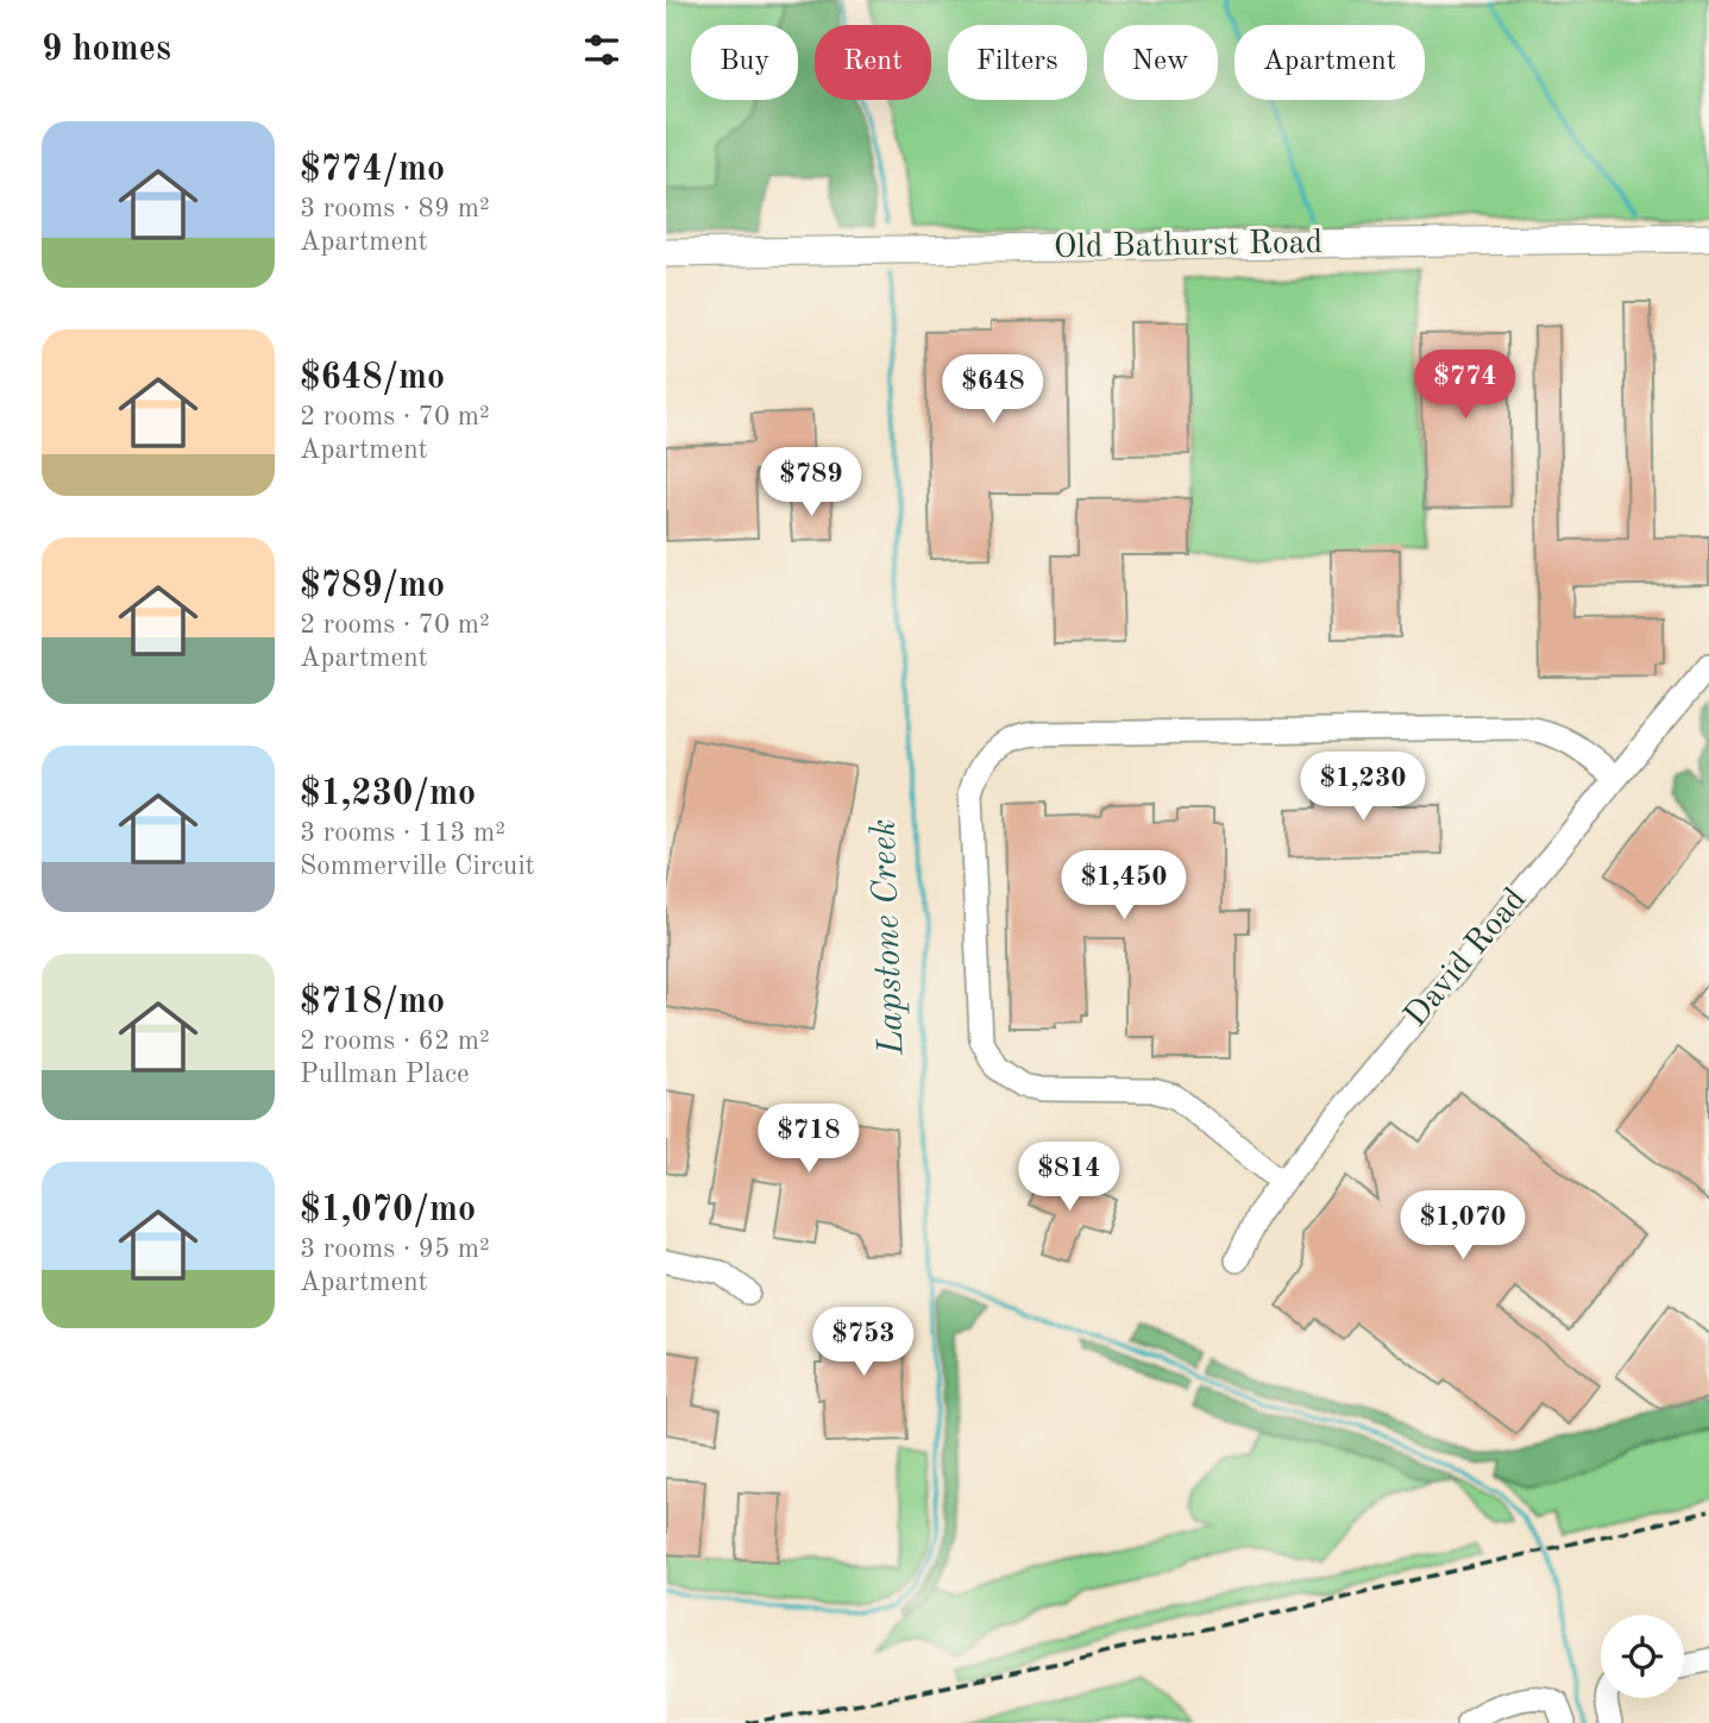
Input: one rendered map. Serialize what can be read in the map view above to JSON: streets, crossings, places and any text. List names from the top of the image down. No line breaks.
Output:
{"streets":{"main road":["Old Bathurst Road"],"street":["David Road"]},"water":["Lapstone Creek"],"page":{"heading":"9 homes","chip":["Buy","Rent","Filters","New","Apartment"],"list":[{"name":"$774/mo","note":"3 rooms · 89 m² · Apartment"},{"name":"$648/mo","note":"2 rooms · 70 m² · Apartment"},{"name":"$789/mo","note":"2 rooms · 70 m² · Apartment"},{"name":"$1,230/mo","note":"3 rooms · 113 m² · Sommerville Circuit"},{"name":"$718/mo","note":"2 rooms · 62 m² · Pullman Place"},{"name":"$1,070/mo","note":"3 rooms · 95 m² · Apartment"}],"price":["$774","$648","$789","$1,230","$1,450","$718","$814","$1,070","$753"]}}
